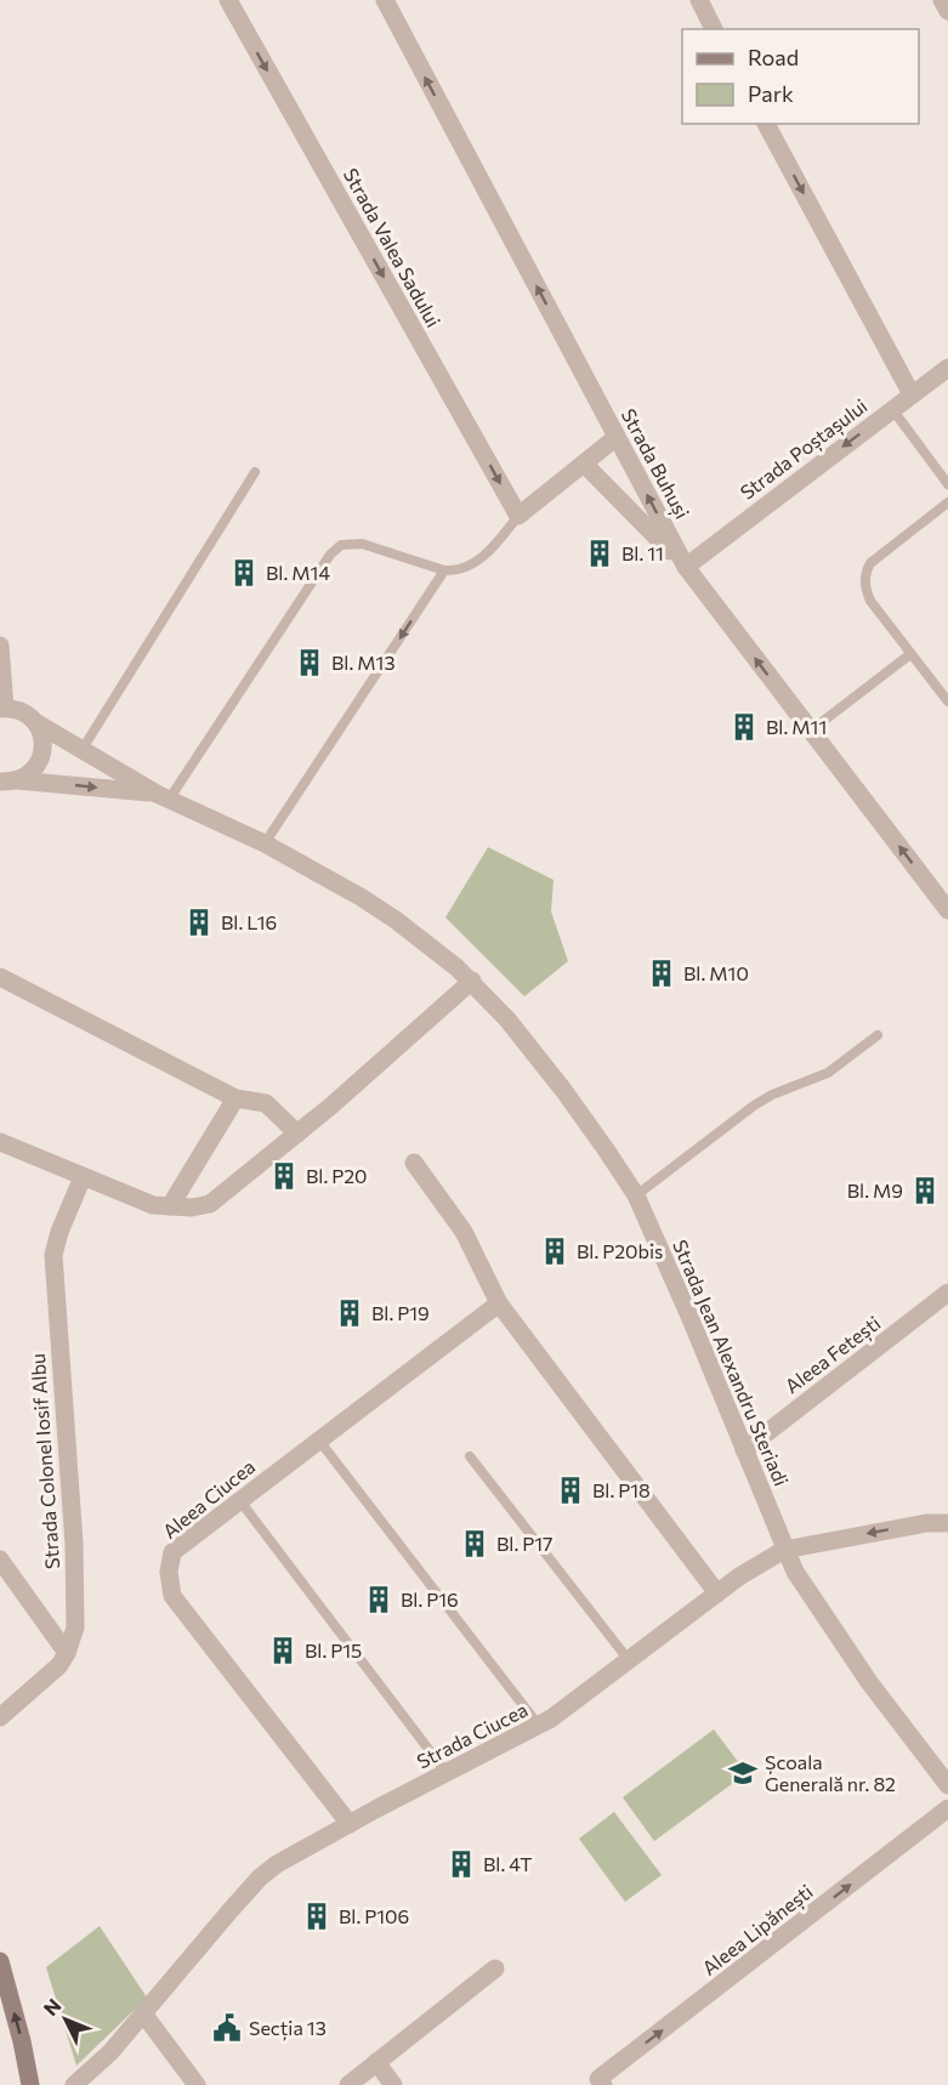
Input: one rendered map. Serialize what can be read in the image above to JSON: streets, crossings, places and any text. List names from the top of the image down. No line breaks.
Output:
{"streets":{"street":["Strada Valea Sadului","Strada Poștașului","Strada Buhuși","Aleea Fetești","Strada Jean Alexandru Steriadi","Strada Colonel Iosif Albu","Aleea Ciucea","Strada Ciucea","Aleea Lipănești"]},"crossings":[["Strada Poștașului","Strada Buhuși"],["Aleea Fetești","Strada Jean Alexandru Steriadi"],["Strada Jean Alexandru Steriadi","Strada Ciucea"],["Aleea Ciucea","Strada Ciucea"]],"one_way":["Strada Valea Sadului","Strada Poștașului","Strada Buhuși","Aleea Lipănești"],"places":{"building":["Bl. 11","Bl. M14","Bl. M13","Bl. M11","Bl. L16","Bl. M10","Bl. P20","Bl. M9","Bl. P20bis","Bl. P19","Bl. P18","Bl. P17","Bl. P16","Bl. P15","Bl. 4T","Bl. P106"],"school or university":["Școala Generală nr. 82"],"public building":["Secția 13"]},"legend":["Road","Park"],"north":"top left"}
